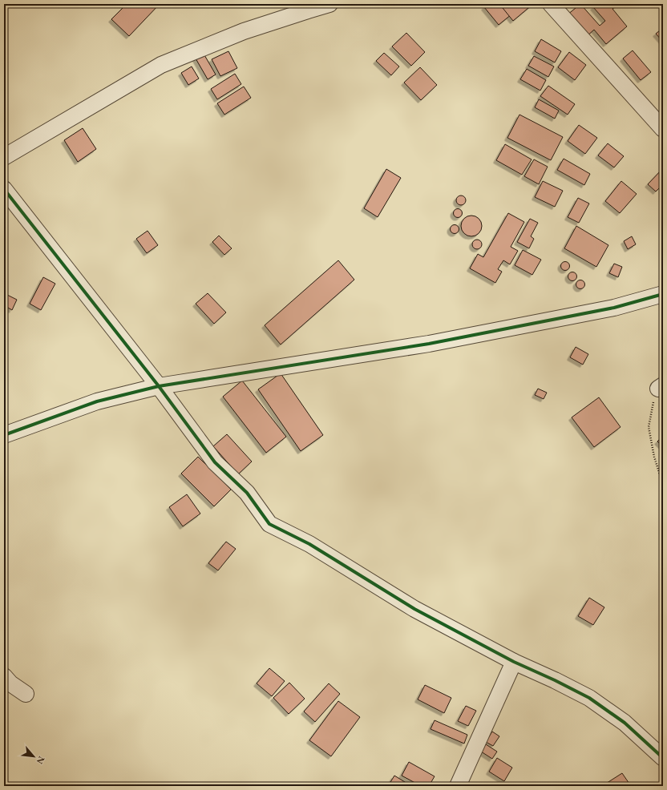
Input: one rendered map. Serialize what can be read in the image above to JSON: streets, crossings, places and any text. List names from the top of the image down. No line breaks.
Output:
{"north":"bottom right"}
